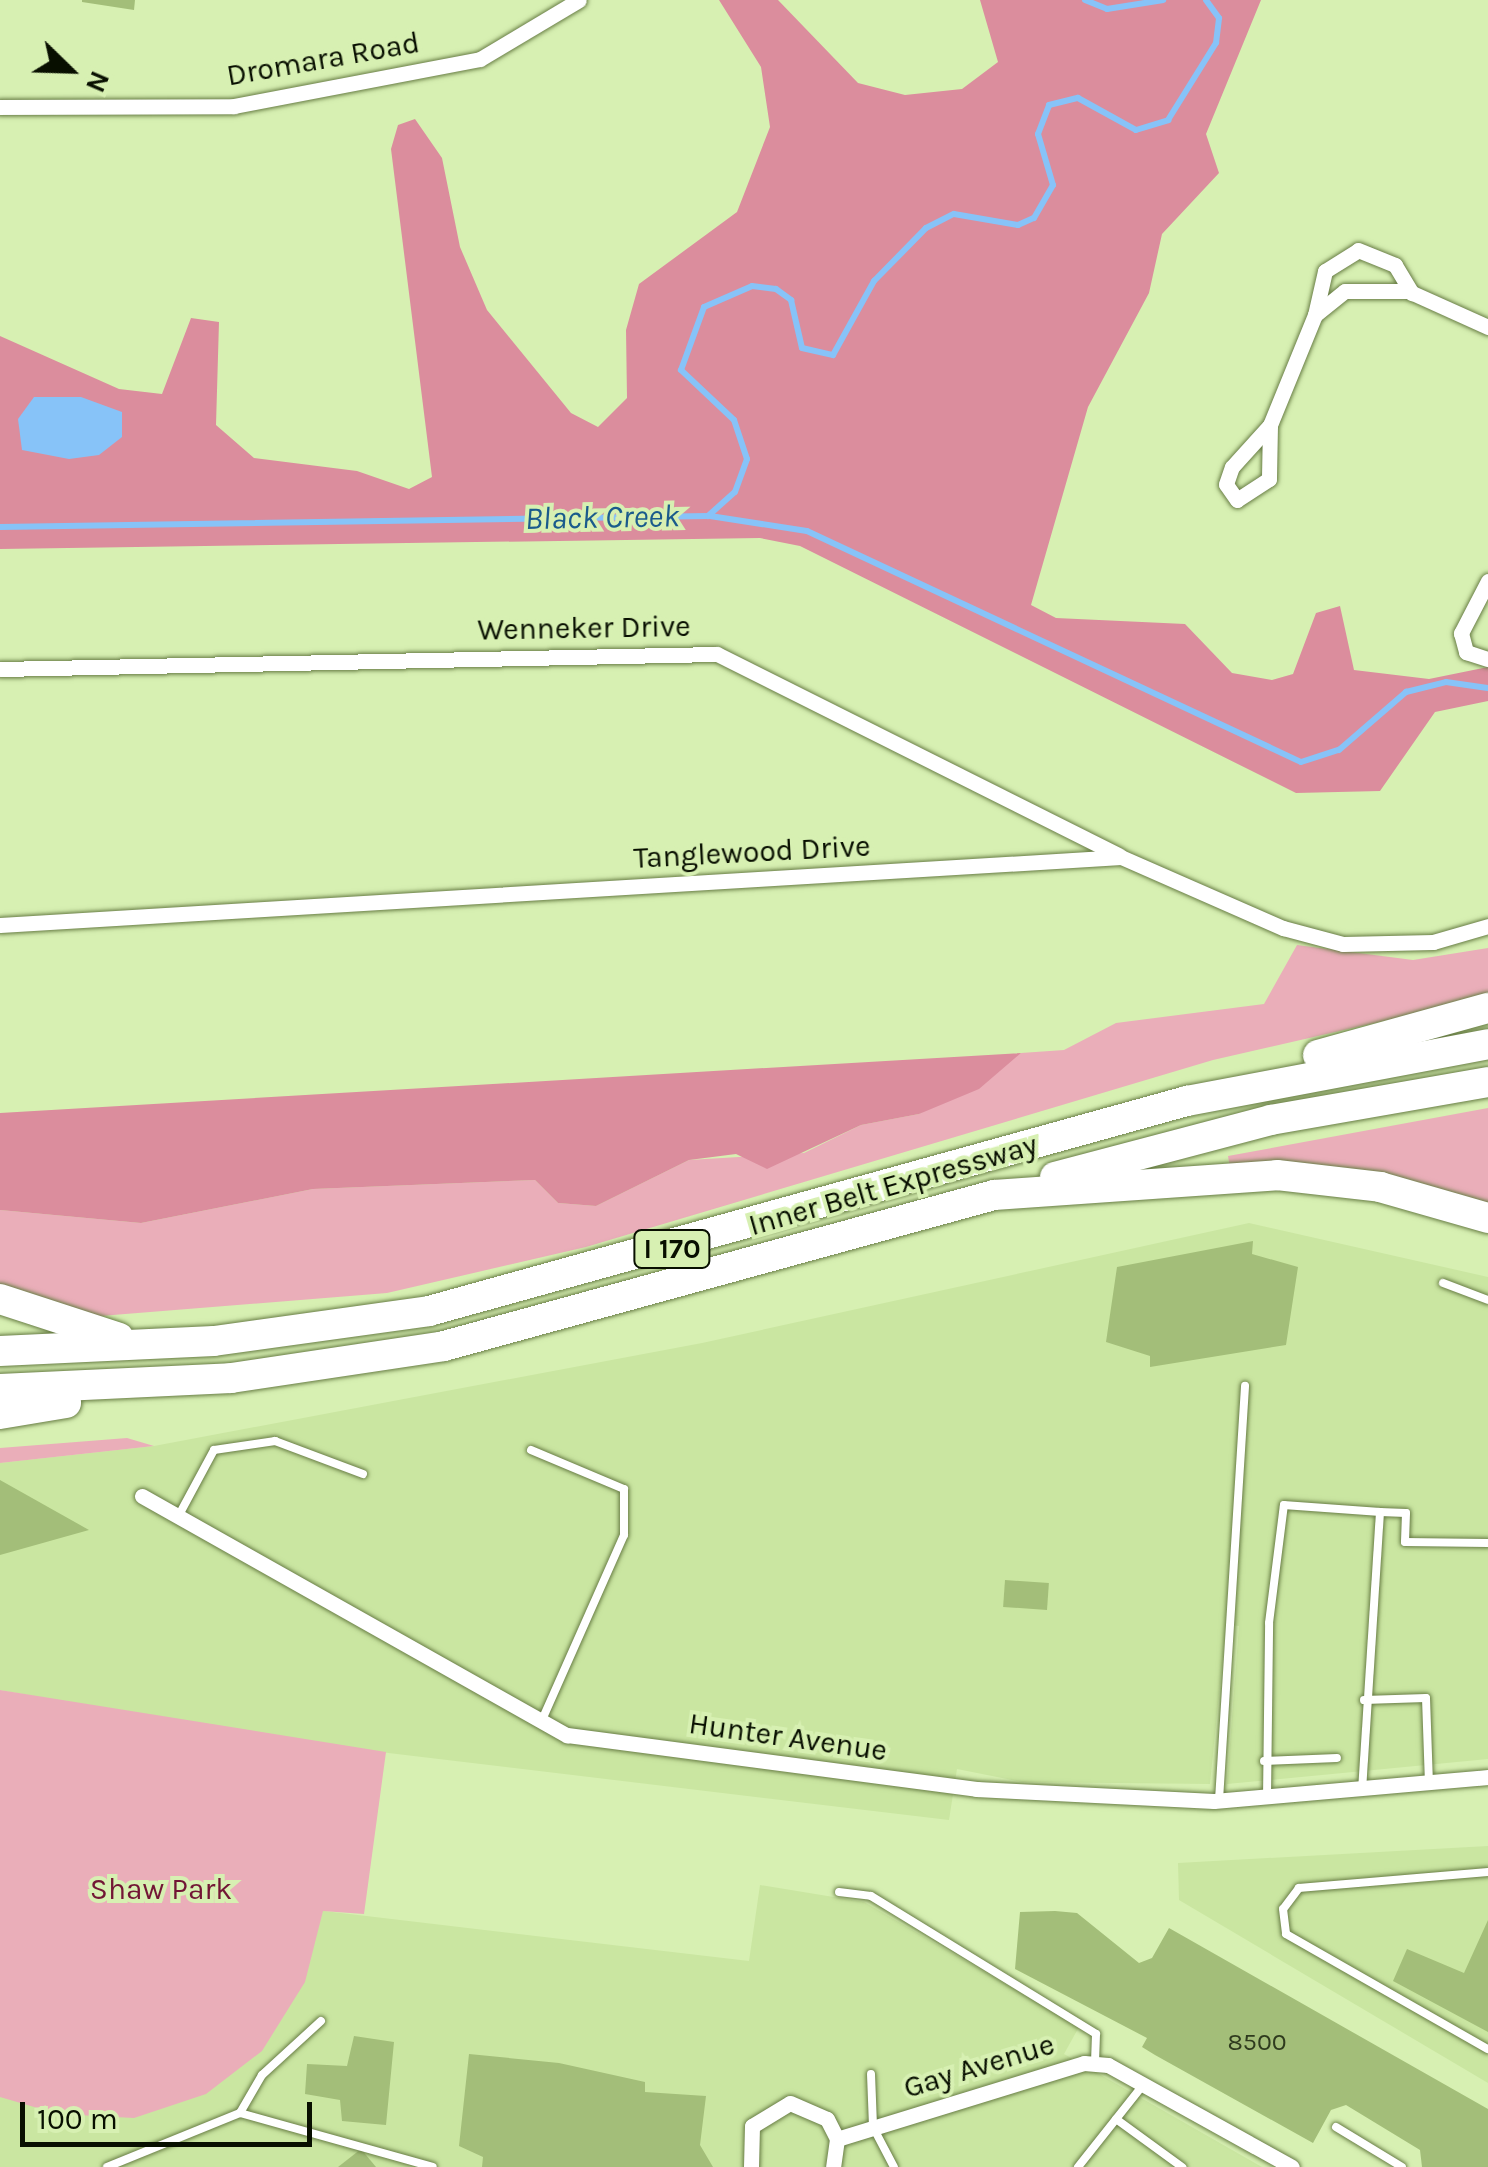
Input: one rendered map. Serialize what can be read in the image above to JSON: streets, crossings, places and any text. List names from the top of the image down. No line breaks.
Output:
{"streets":{"highway":["Inner Belt Expressway","I 170"],"street":["Dromara Road","Wenneker Drive","Tanglewood Drive","Hunter Avenue","Gay Avenue"]},"crossings":[["Wenneker Drive","Tanglewood Drive"]],"water":["Black Creek"],"parks":["Shaw Park"],"house_numbers":["8500"],"scale_bar":"100 m","north":"bottom right"}
